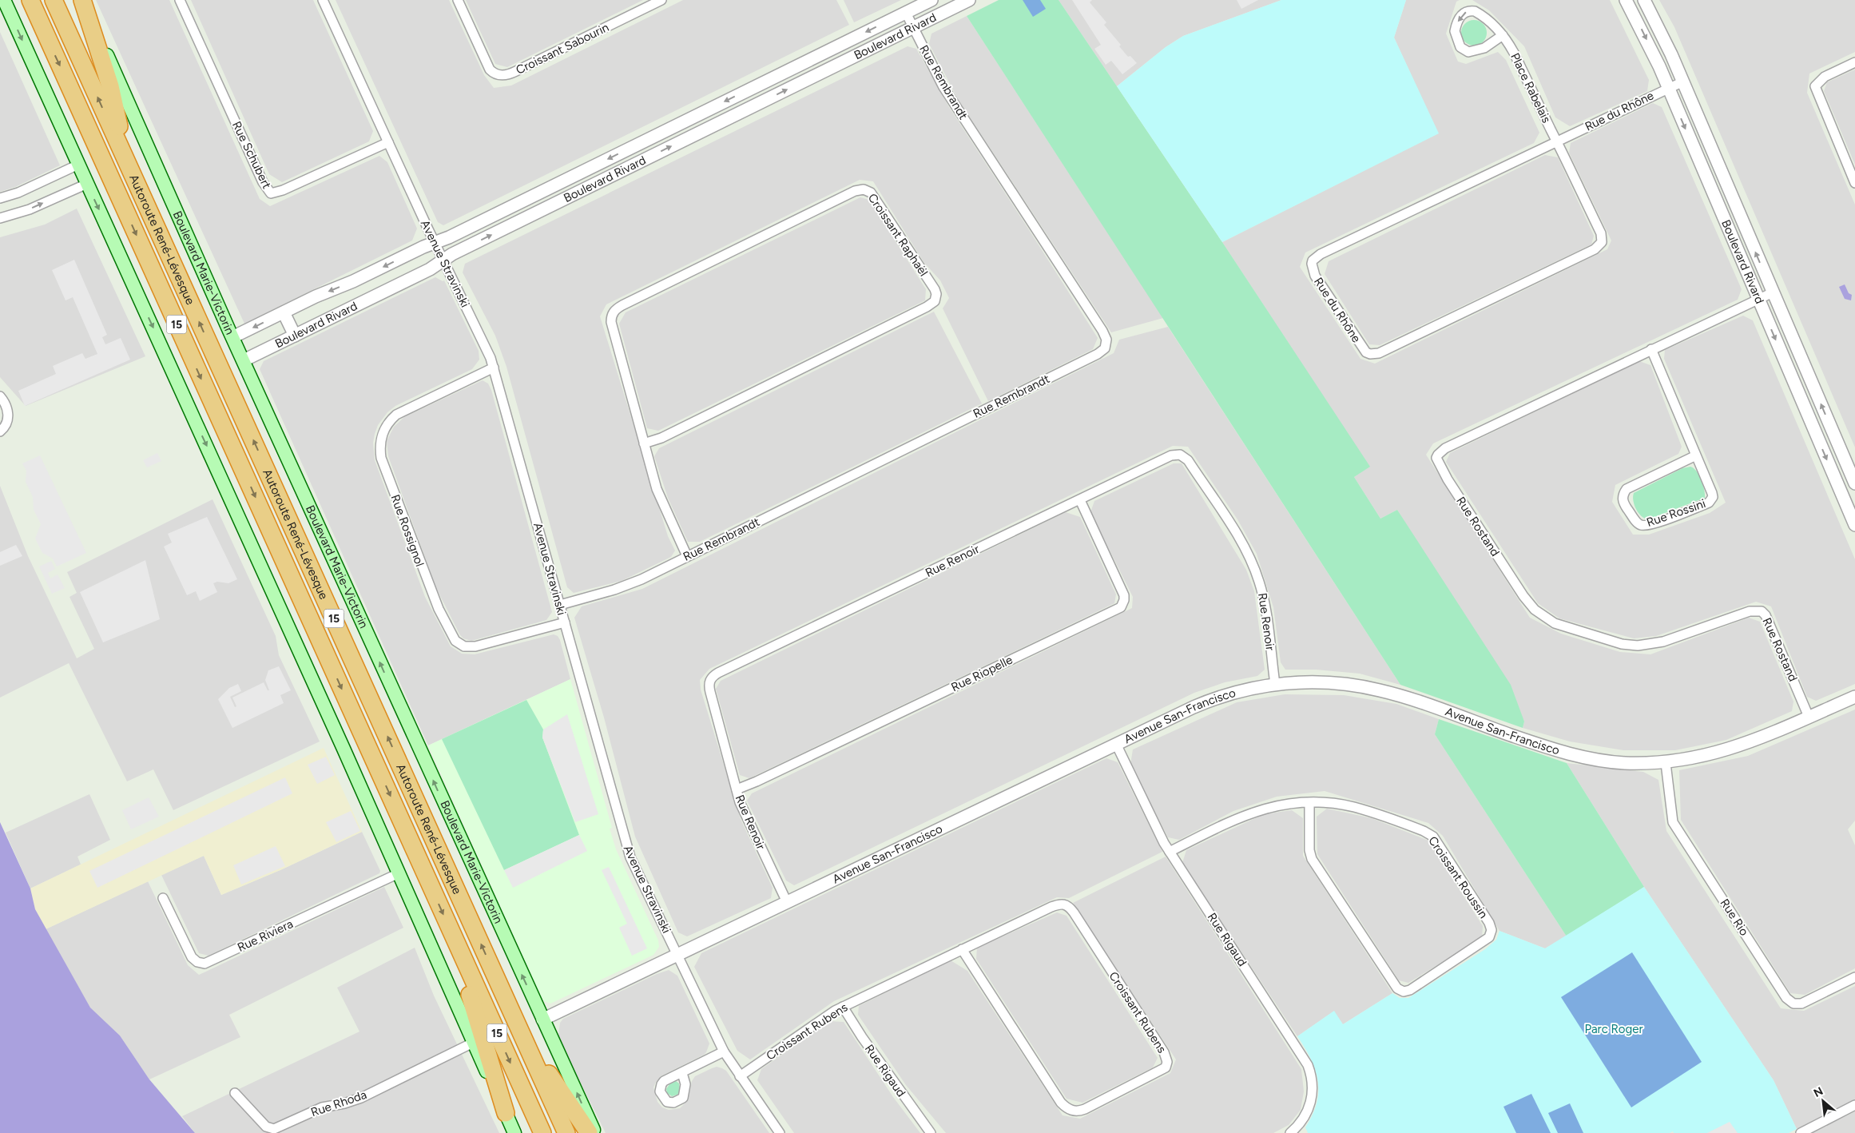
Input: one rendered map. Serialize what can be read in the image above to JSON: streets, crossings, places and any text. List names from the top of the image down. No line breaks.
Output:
{"streets":{"highway":["Autoroute René-Lévesque","15"],"main road":["Boulevard Marie-Victorin"],"street":["Boulevard Rivard","Croissant Sabourin","Rue Rembrandt","Place Rabelais","Rue du Rhône","Rue Schubert","Croissant Raphaël","Avenue Stravinski","Rue Rossini","Rue Rostand","Rue Rossignol","Rue Renoir","Rue Riopelle","Avenue San-Francisco","Croissant Roussin","Rue Rio","Rue Riviera","Rue Rigaud","Croissant Rubens","Rue Rhoda"]},"crossings":[["Boulevard Rivard","Rue Rembrandt"],["Boulevard Rivard","Rue du Rhône"],["Boulevard Rivard","Avenue Stravinski"],["Boulevard Rivard","Boulevard Marie-Victorin"],["Boulevard Rivard","Rue Rostand"],["Rue Rembrandt","Croissant Raphaël"],["Rue Rembrandt","Avenue Stravinski"],["Place Rabelais","Rue du Rhône"],["Rue Schubert","Avenue Stravinski"],["Avenue Stravinski","Rue Rossignol"],["Avenue Stravinski","Avenue San-Francisco"],["Avenue Stravinski","Croissant Rubens"],["Boulevard Marie-Victorin","Avenue San-Francisco"],["Rue Rossini","Rue Rostand"],["Rue Rostand","Avenue San-Francisco"],["Rue Renoir","Rue Riopelle"],["Rue Renoir","Avenue San-Francisco"],["Avenue San-Francisco","Rue Rio"],["Avenue San-Francisco","Rue Rigaud"],["Croissant Roussin","Rue Rigaud"],["Rue Rigaud","Croissant Rubens"]],"parks":["Parc Roger"],"north":"top left"}
